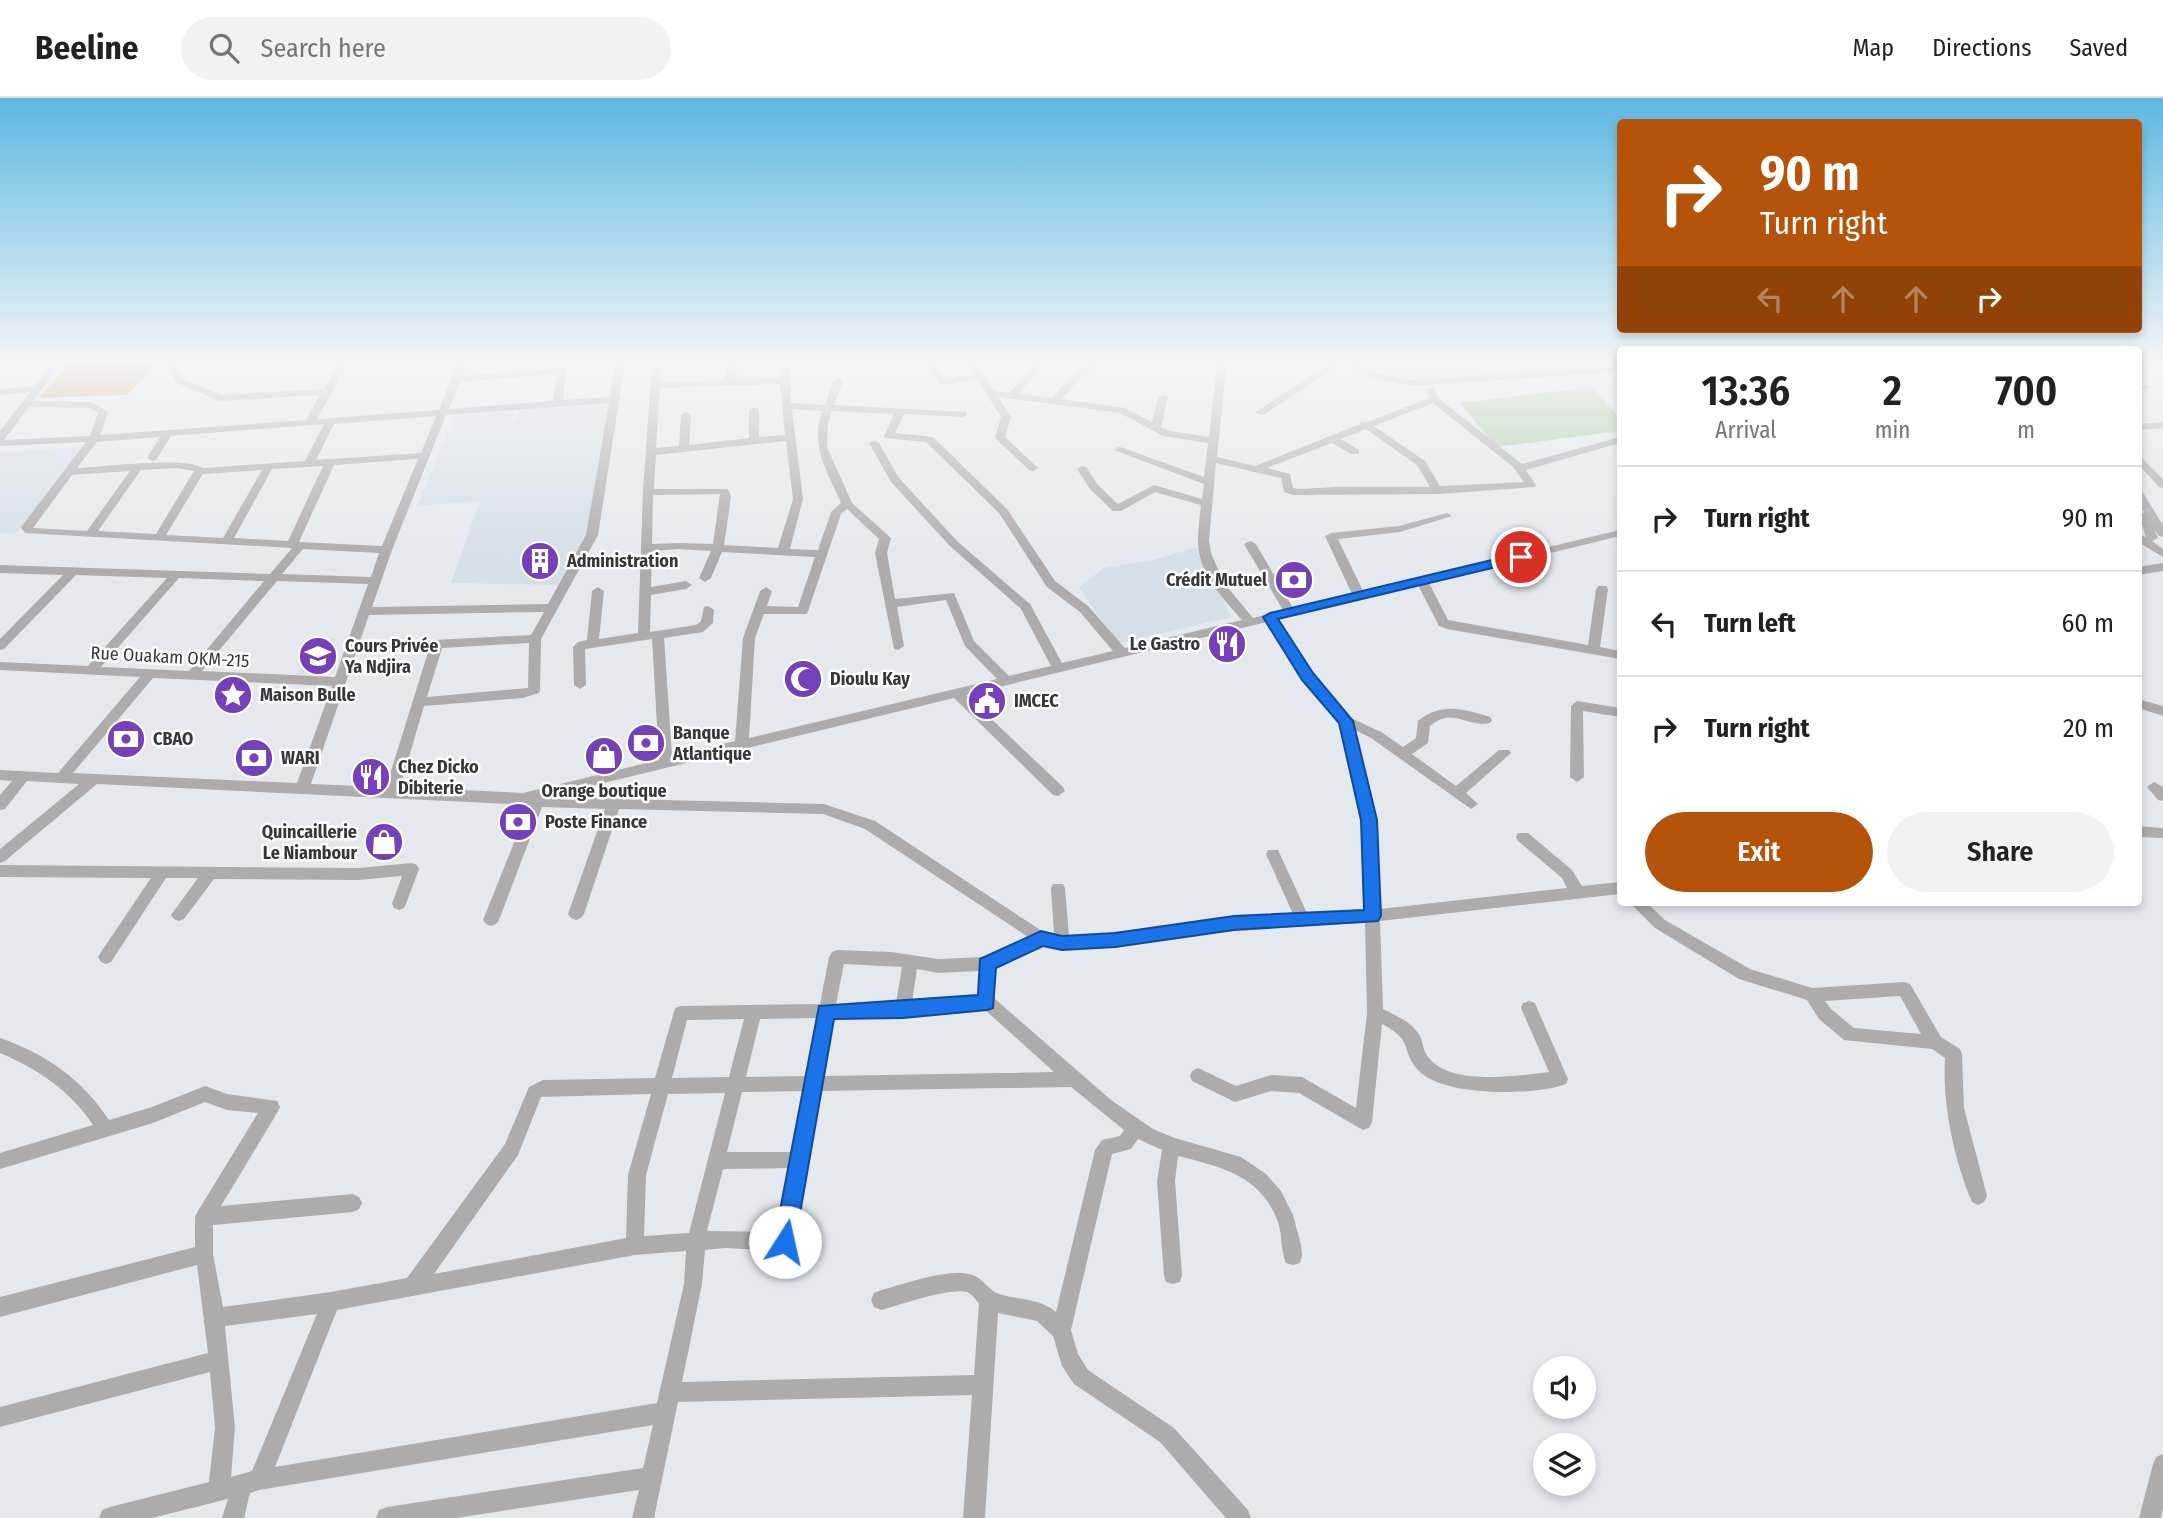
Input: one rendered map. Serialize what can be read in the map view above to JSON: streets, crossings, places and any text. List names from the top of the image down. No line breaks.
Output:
{"streets":{"street":["Rue Ouakam OKM-215"]},"places":{"building":["Administration"],"bank":["Crédit Mutuel","CBAO","Banque Atlantique","WARI","Poste Finance"],"restaurant":["Le Gastro","Chez Dicko Dibiterie"],"school or university":["Cours Privée Ya Ndjira"],"mosque":["Dioulu Kay"],"place":["Maison Bulle"],"public building":["IMCEC"],"shop":["Orange boutique","Quincaillerie Le Niambour"]},"page":{"header":"Beeline","search":"Search here","nav":["Map","Directions","Saved"],"turn":["90 m","Turn right"],"eta":["13:36","Arrival","2","min","700","m"],"list":[{"name":"Turn right","value":"90 m"},{"name":"Turn left","value":"60 m"},{"name":"Turn right","value":"20 m"}],"buttons":["Exit","Share"]}}
